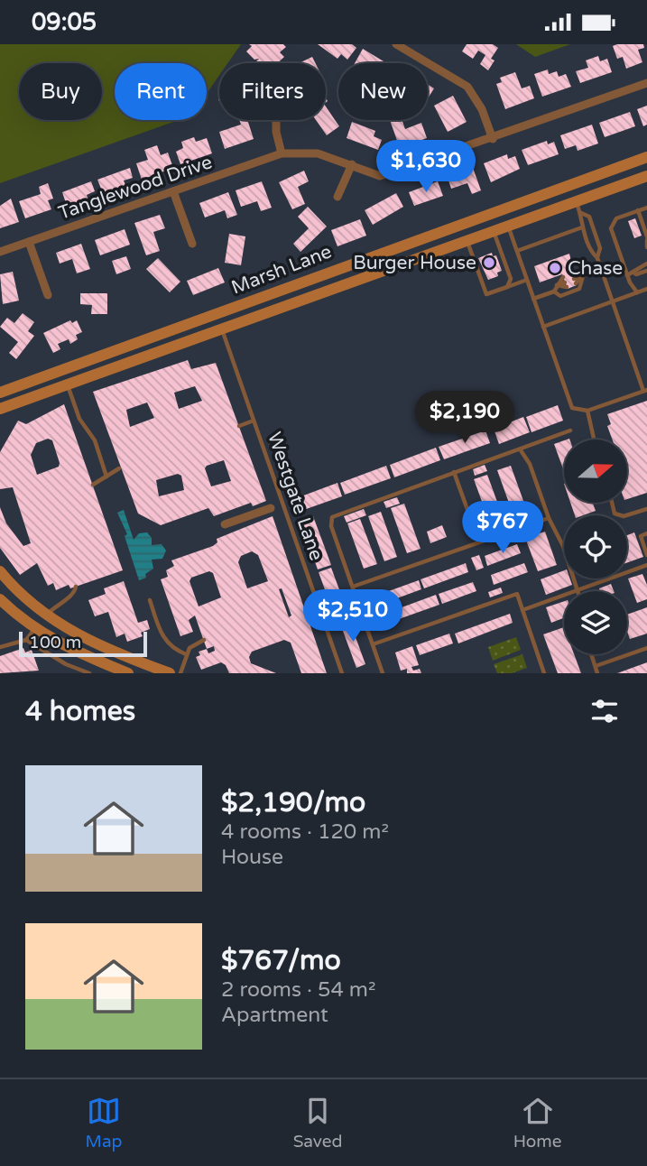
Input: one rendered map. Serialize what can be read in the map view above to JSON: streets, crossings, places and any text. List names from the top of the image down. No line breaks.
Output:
{"streets":{"main road":["Marsh Lane"],"street":["Tanglewood Drive"],"lane":["Westgate Lane"]},"crossings":[["Marsh Lane","Westgate Lane"]],"places":["Burger House","Chase"],"scale_bar":"100 m","north":"right","page":{"status":"09:05","chip":["Buy","Rent","Filters","New"],"price":["$1,630","$2,190","$767","$2,510"],"scale":"100 m","heading":"4 homes","list":[{"name":"$2,190/mo","note":"4 rooms · 120 m² · House"},{"name":"$767/mo","note":"2 rooms · 54 m² · Apartment"}],"tabs":["Map","Saved","Home"]}}
